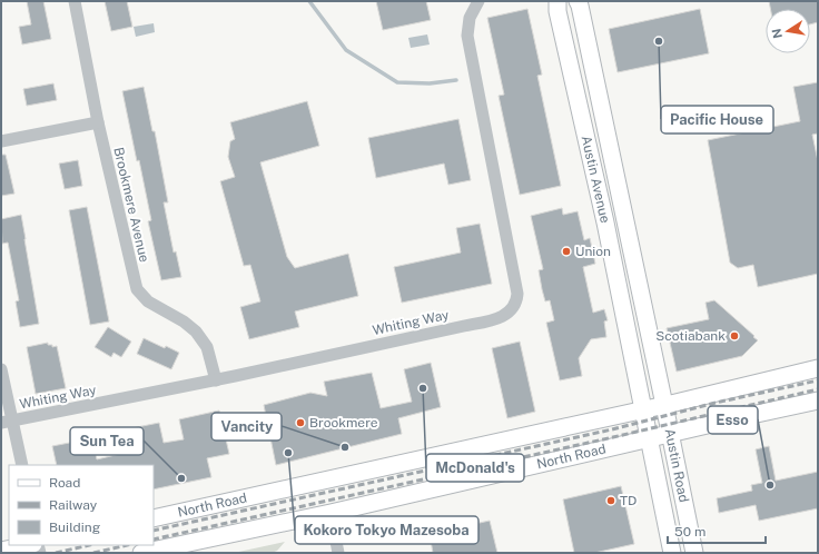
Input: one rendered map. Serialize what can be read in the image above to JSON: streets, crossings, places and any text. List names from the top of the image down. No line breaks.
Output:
{"streets":{"main road":["Austin Avenue","North Road","Austin Road"],"street":["Brookmere Avenue","Whiting Way"]},"crossings":[["Austin Avenue","North Road"],["Austin Avenue","Austin Road"],["Brookmere Avenue","Whiting Way"],["North Road","Austin Road"]],"places":["Pacific House","Union","Scotiabank","McDonald's","Brookmere","Vancity","Kokoro Tokyo Mazesoba","Sun Tea","Esso","TD"],"legend":["Road","Railway","Building"],"scale_bar":"50 m","north":"left"}
